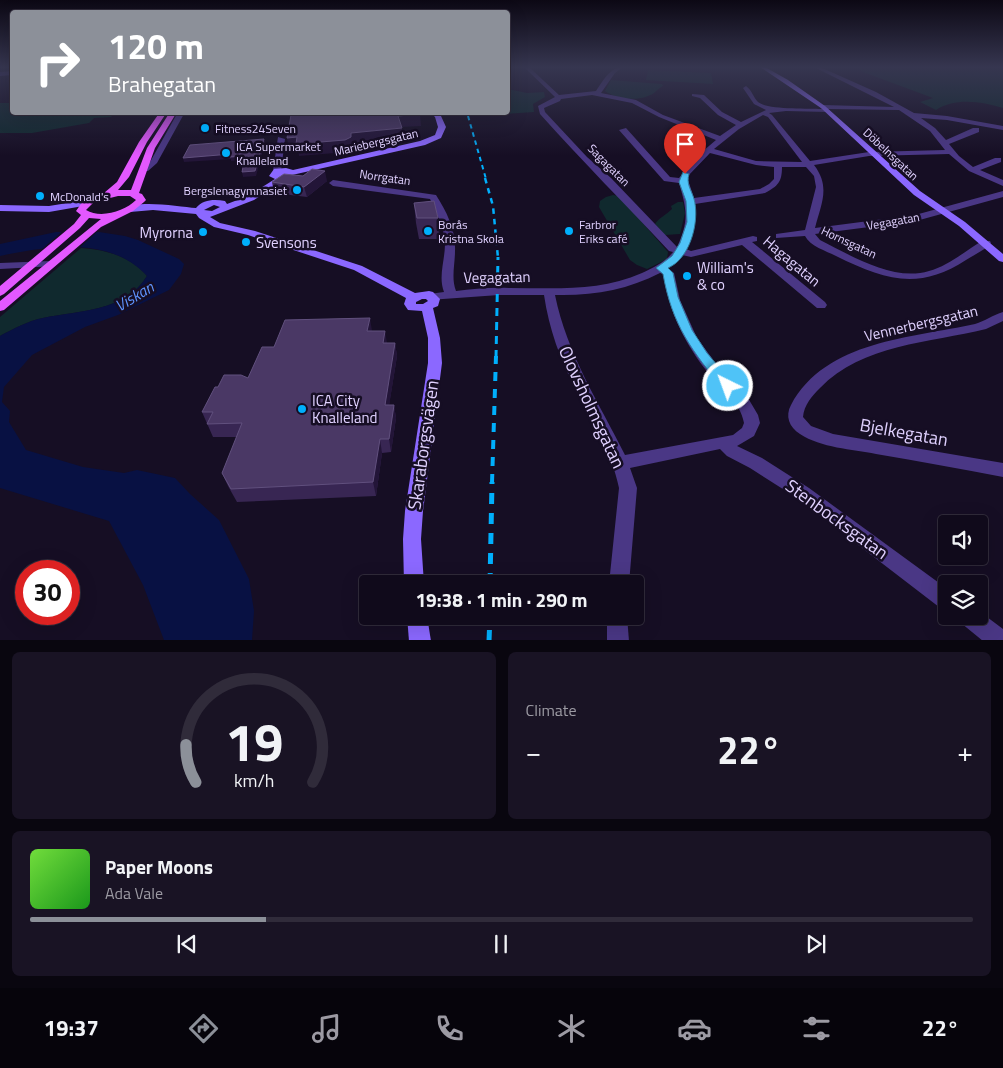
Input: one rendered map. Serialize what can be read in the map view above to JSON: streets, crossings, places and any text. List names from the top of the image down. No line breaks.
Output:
{"streets":{"street":["Mariebergsgatan","Döbelnsgatan","Sagagatan","Norrgatan","Vegagatan","Hornsgatan","Hagagatan","Vennerbergsgatan","Olovsholmsgatan","Bjelkegatan","Skaraborgsvägen","Stenbocksgatan"]},"crossings":[["Döbelnsgatan","Vegagatan"],["Döbelnsgatan","Hornsgatan"],["Sagagatan","Vegagatan"],["Sagagatan","Hagagatan"],["Norrgatan","Vegagatan"],["Vegagatan","Hornsgatan"],["Vegagatan","Hagagatan"],["Vegagatan","Olovsholmsgatan"],["Vegagatan","Skaraborgsvägen"],["Vennerbergsgatan","Bjelkegatan"]],"water":["Viskan"],"places":["Fitness24Seven","ICA Supermarket Knalleland","Bergslenagymnasiet","McDonald's","Borås Kristna Skola","Farbror Eriks café","Myrorna","Svensons","William's & co","ICA City Knalleland"],"page":{"turn":["120 m","Brahegatan"],"limit":"30","trip":"19:38 · 1 min · 290 m","tile":"Climate","heat":["−","22°","+"],"song":["Paper Moons","Ada Vale"],"tabs":["19:37","22°"],"gauge":["19","km/h"]}}
